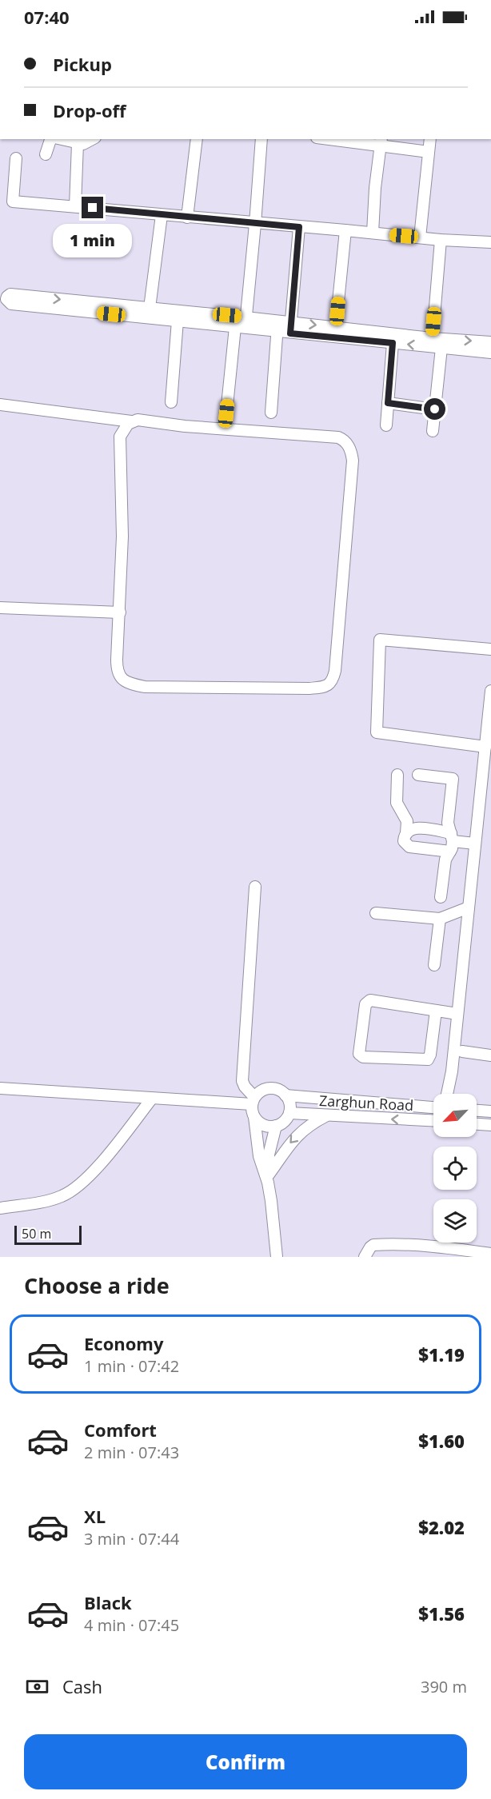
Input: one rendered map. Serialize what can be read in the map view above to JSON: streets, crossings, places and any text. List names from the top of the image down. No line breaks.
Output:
{"streets":{"street":["Zarghun Road"]},"scale_bar":"50 m","north":"bottom left","page":{"status":"07:40","banner":["Pickup","Drop-off"],"bubble":"1 min","scale":"50 m","heading":"Choose a ride","list":[{"name":"Economy","note":"1 min · 07:42","value":"$1.19"},{"name":"Comfort","note":"2 min · 07:43","value":"$1.60"},{"name":"XL","note":"3 min · 07:44","value":"$2.02"},{"name":"Black","note":"4 min · 07:45","value":"$1.56"}],"pay":["Cash","390 m"],"buttons":"Confirm"}}
